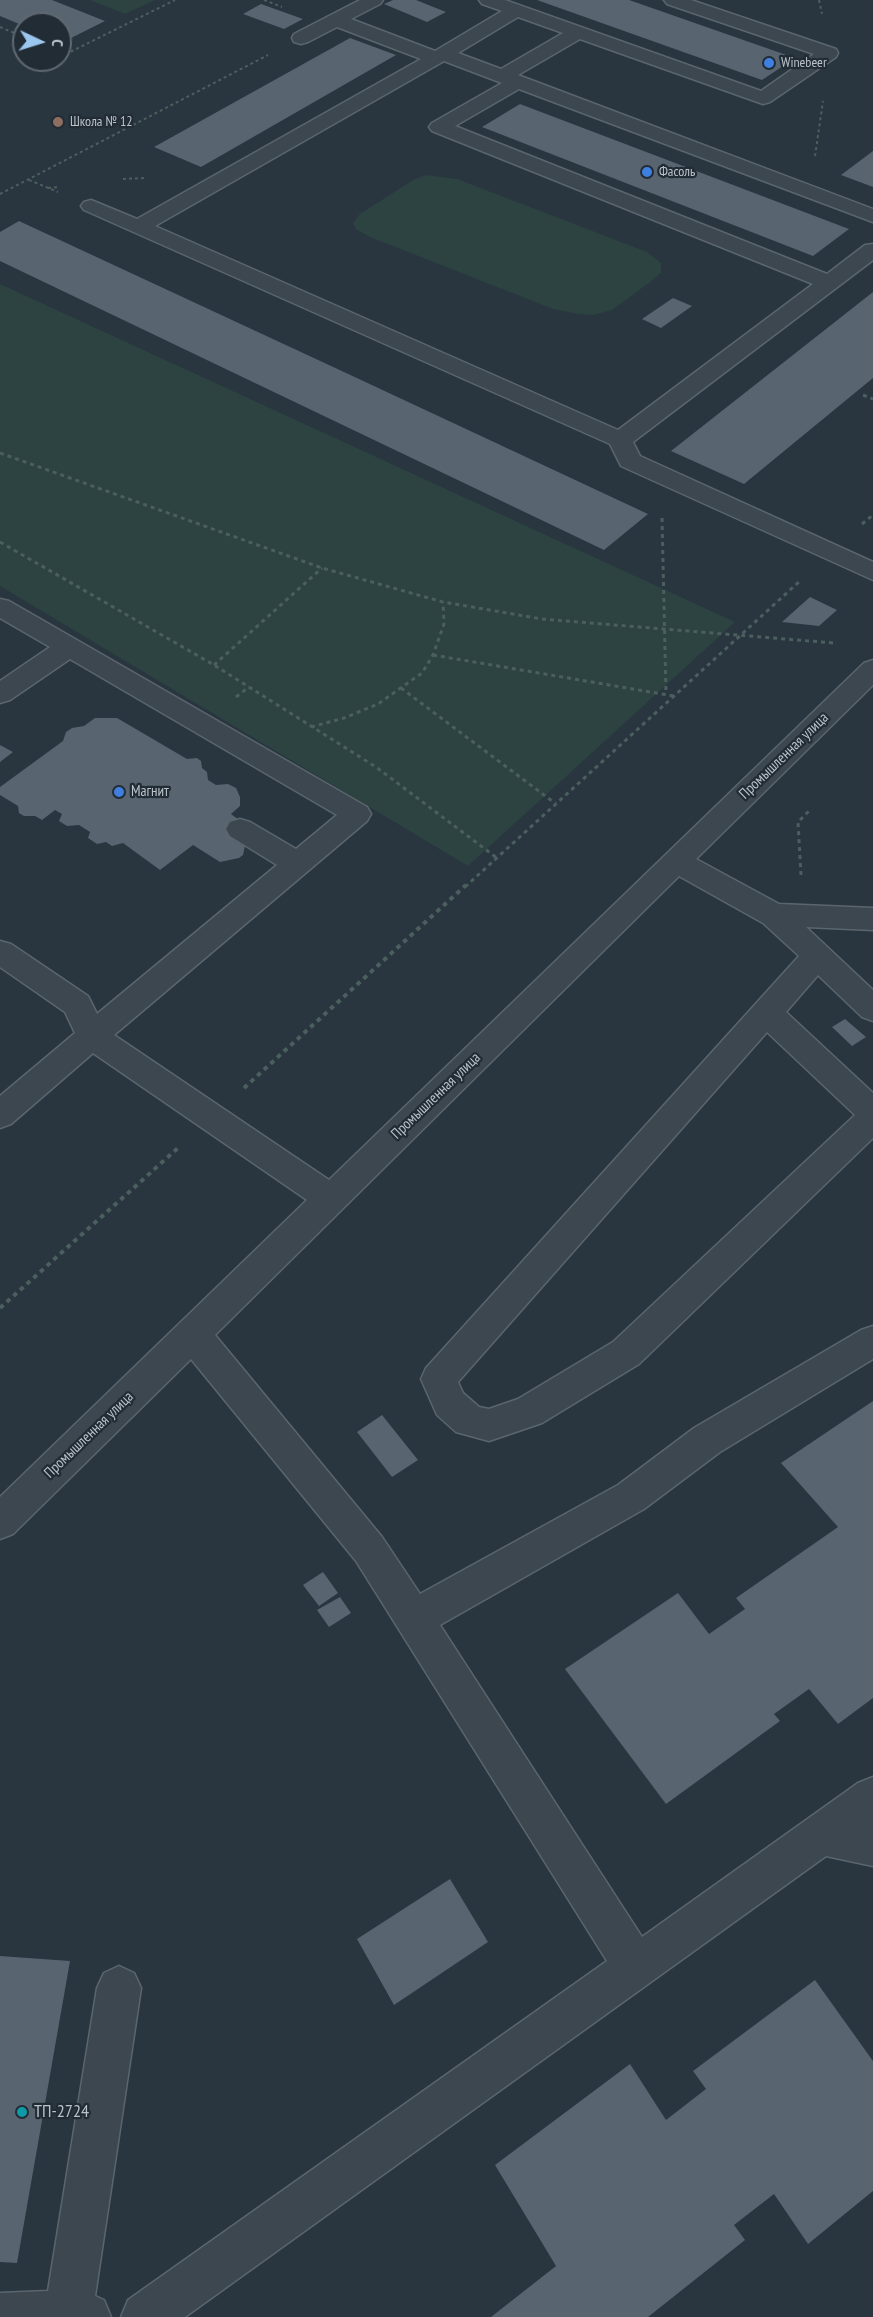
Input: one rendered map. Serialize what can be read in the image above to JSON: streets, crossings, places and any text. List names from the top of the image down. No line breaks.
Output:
{"streets":{"street":["Промышленная улица"]},"places":["Winebeer","Школа № 12","Фасоль","Магнит","ТП-2724"],"north":"right"}
